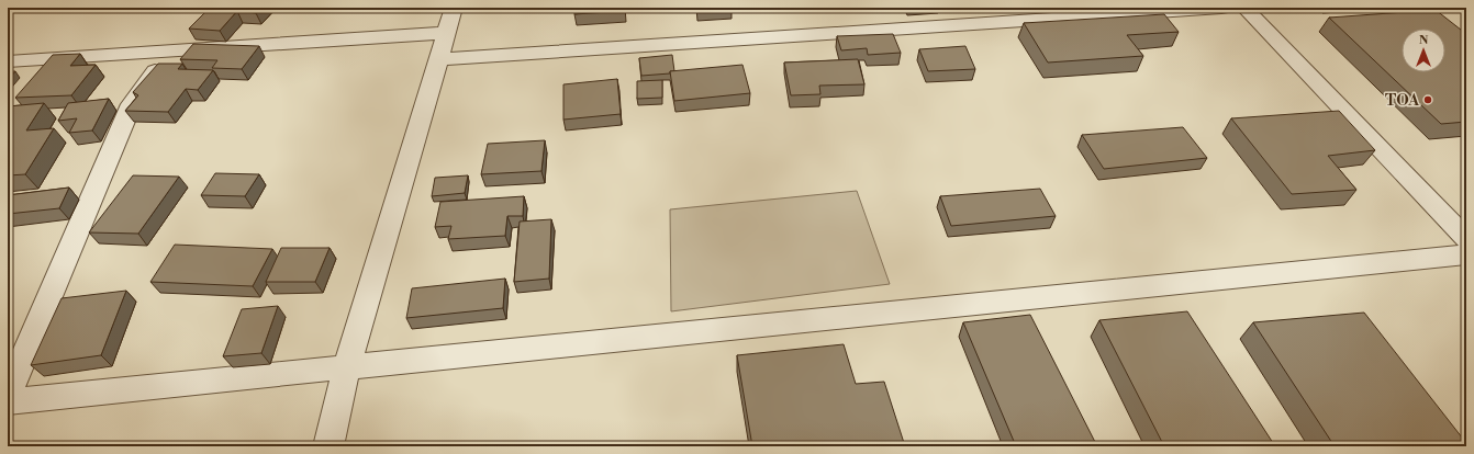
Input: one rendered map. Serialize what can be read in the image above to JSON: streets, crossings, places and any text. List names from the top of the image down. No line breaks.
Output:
{"places":["TOA"],"north":"top"}
